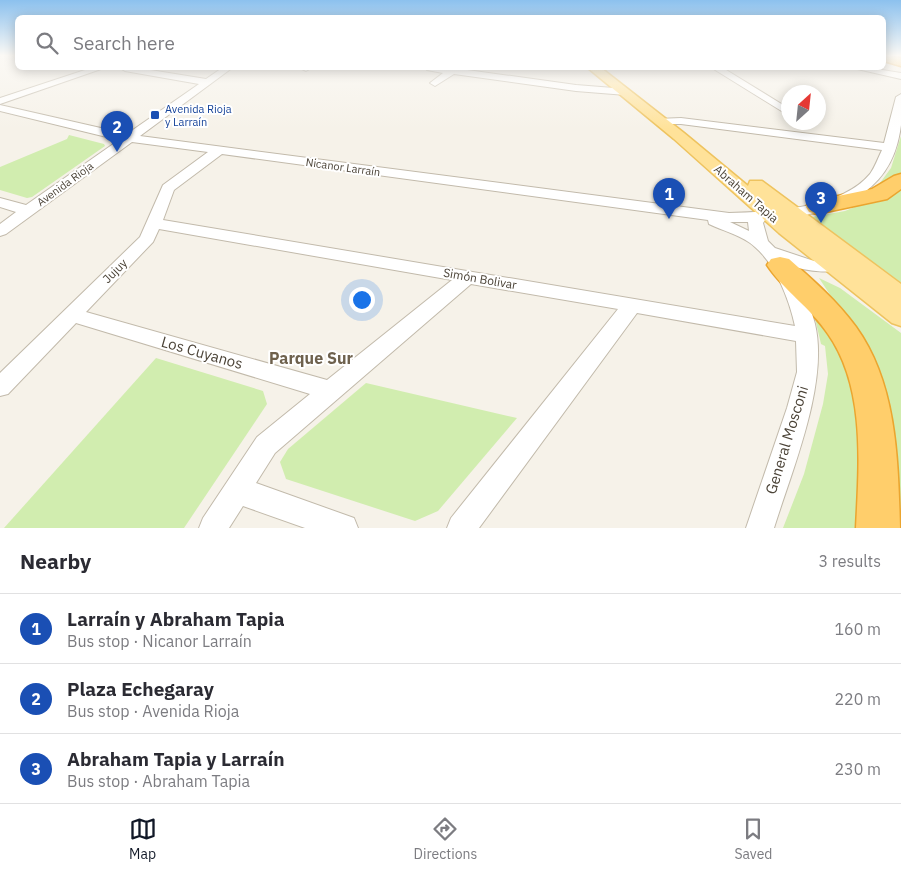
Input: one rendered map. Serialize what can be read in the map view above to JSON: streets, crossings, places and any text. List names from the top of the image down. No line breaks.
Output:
{"streets":{"main road":["Abraham Tapia"],"street":["Nicanor Larraín","Avenida Rioja","Jujuy","Simón Bolivar","Los Cuyanos","General Mosconi"]},"crossings":[["Nicanor Larraín","Avenida Rioja"],["Nicanor Larraín","Abraham Tapia"],["Nicanor Larraín","Jujuy"],["Nicanor Larraín","General Mosconi"],["Abraham Tapia","General Mosconi"],["Jujuy","Simón Bolivar"],["Jujuy","Los Cuyanos"],["Simón Bolivar","General Mosconi"]],"districts":["Parque Sur"],"places":{"transit":["Avenida Rioja y Larraín"]},"north":"top right","page":{"search":"Search here","pins":["2","1","3"],"heading":["Nearby","3 results"],"list":[{"mark":"1","name":"Larraín y Abraham Tapia","note":"Bus stop · Nicanor Larraín","value":"160 m"},{"mark":"2","name":"Plaza Echegaray","note":"Bus stop · Avenida Rioja","value":"220 m"},{"mark":"3","name":"Abraham Tapia y Larraín","note":"Bus stop · Abraham Tapia","value":"230 m"}],"nav":["Map","Directions","Saved"]}}
